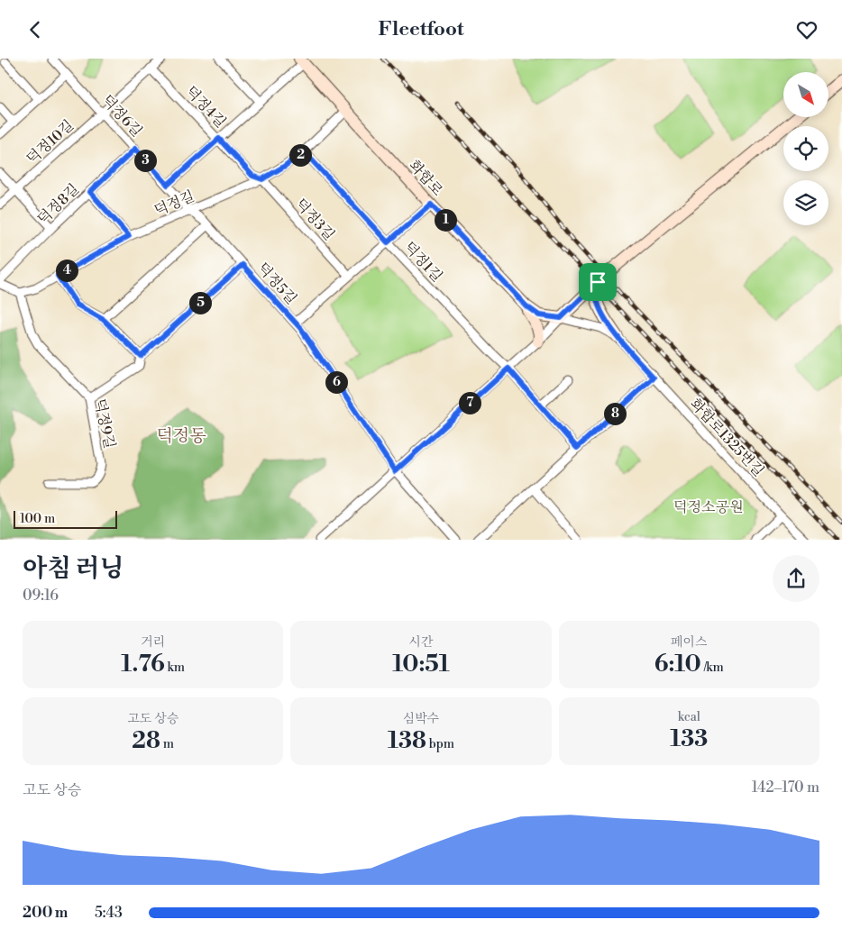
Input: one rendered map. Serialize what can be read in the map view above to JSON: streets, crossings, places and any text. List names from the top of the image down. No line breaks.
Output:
{"streets":{"main road":["화합로"],"street":["덕정4길","덕정6길","덕정10길","덕정길","덕정8길","덕정3길","덕정1길","덕정5길","덕정9길","화합로1325번길"]},"crossings":[["덕정4길","덕정10길"],["덕정4길","덕정길"],["덕정4길","덕정3길"],["덕정6길","덕정10길"],["덕정6길","덕정길"],["덕정6길","덕정8길"],["덕정6길","덕정5길"],["화합로","덕정길"],["화합로","화합로1325번길"],["덕정길","덕정3길"],["덕정길","덕정1길"],["덕정길","덕정5길"],["덕정길","덕정9길"]],"districts":["덕정동"],"parks":["덕정소공원"],"scale_bar":"100 m","north":"bottom right","page":{"header":"Fleetfoot","pins":["2","3","1","4","5","6","7","8"],"scale":"100 m","heading":["아침 러닝","09:16"],"stats":[["거리","1.76 km"],["시간","10:51"],["페이스","6:10 /km"],["고도 상승","28 m"],["심박수","138 bpm"],["kcal","133"]],"chart":["고도 상승","142–170 m"],"list":[{"name":"200 m","note":"5:43"}]}}
